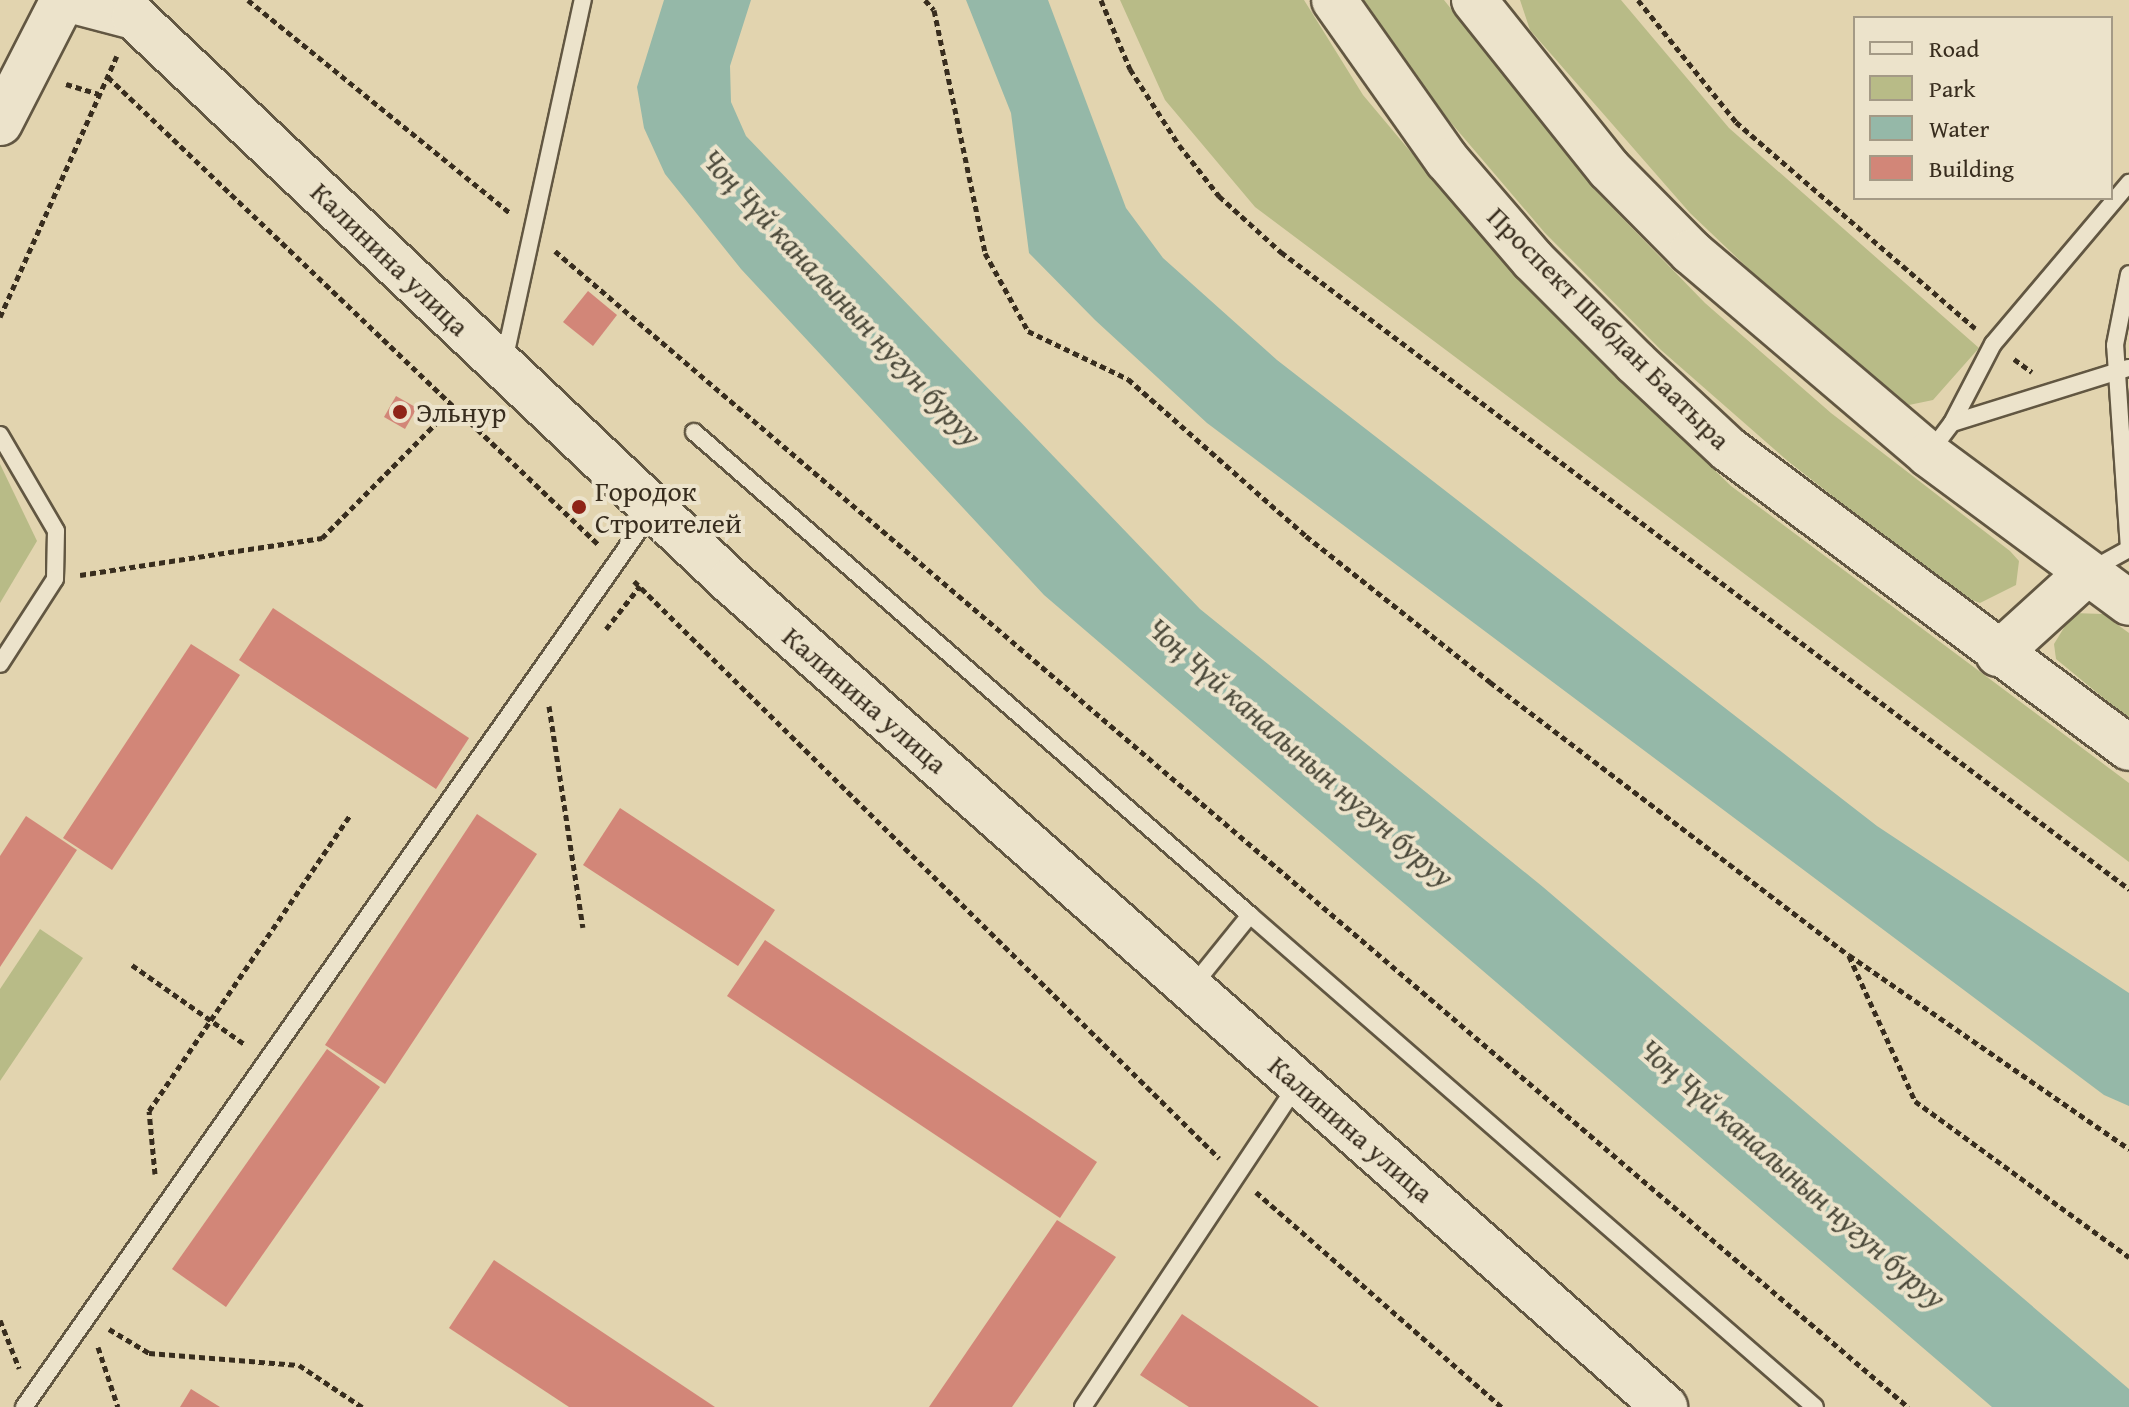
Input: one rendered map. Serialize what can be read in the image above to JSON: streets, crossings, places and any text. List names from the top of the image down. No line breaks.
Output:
{"streets":{"main road":["Калинина улица","Проспект Шабдан Баатыра"]},"water":["Чоң Чүй каналынын нугун буруу"],"places":["Эльнур","Городок Строителей"],"legend":["Road","Park","Water","Building"]}
